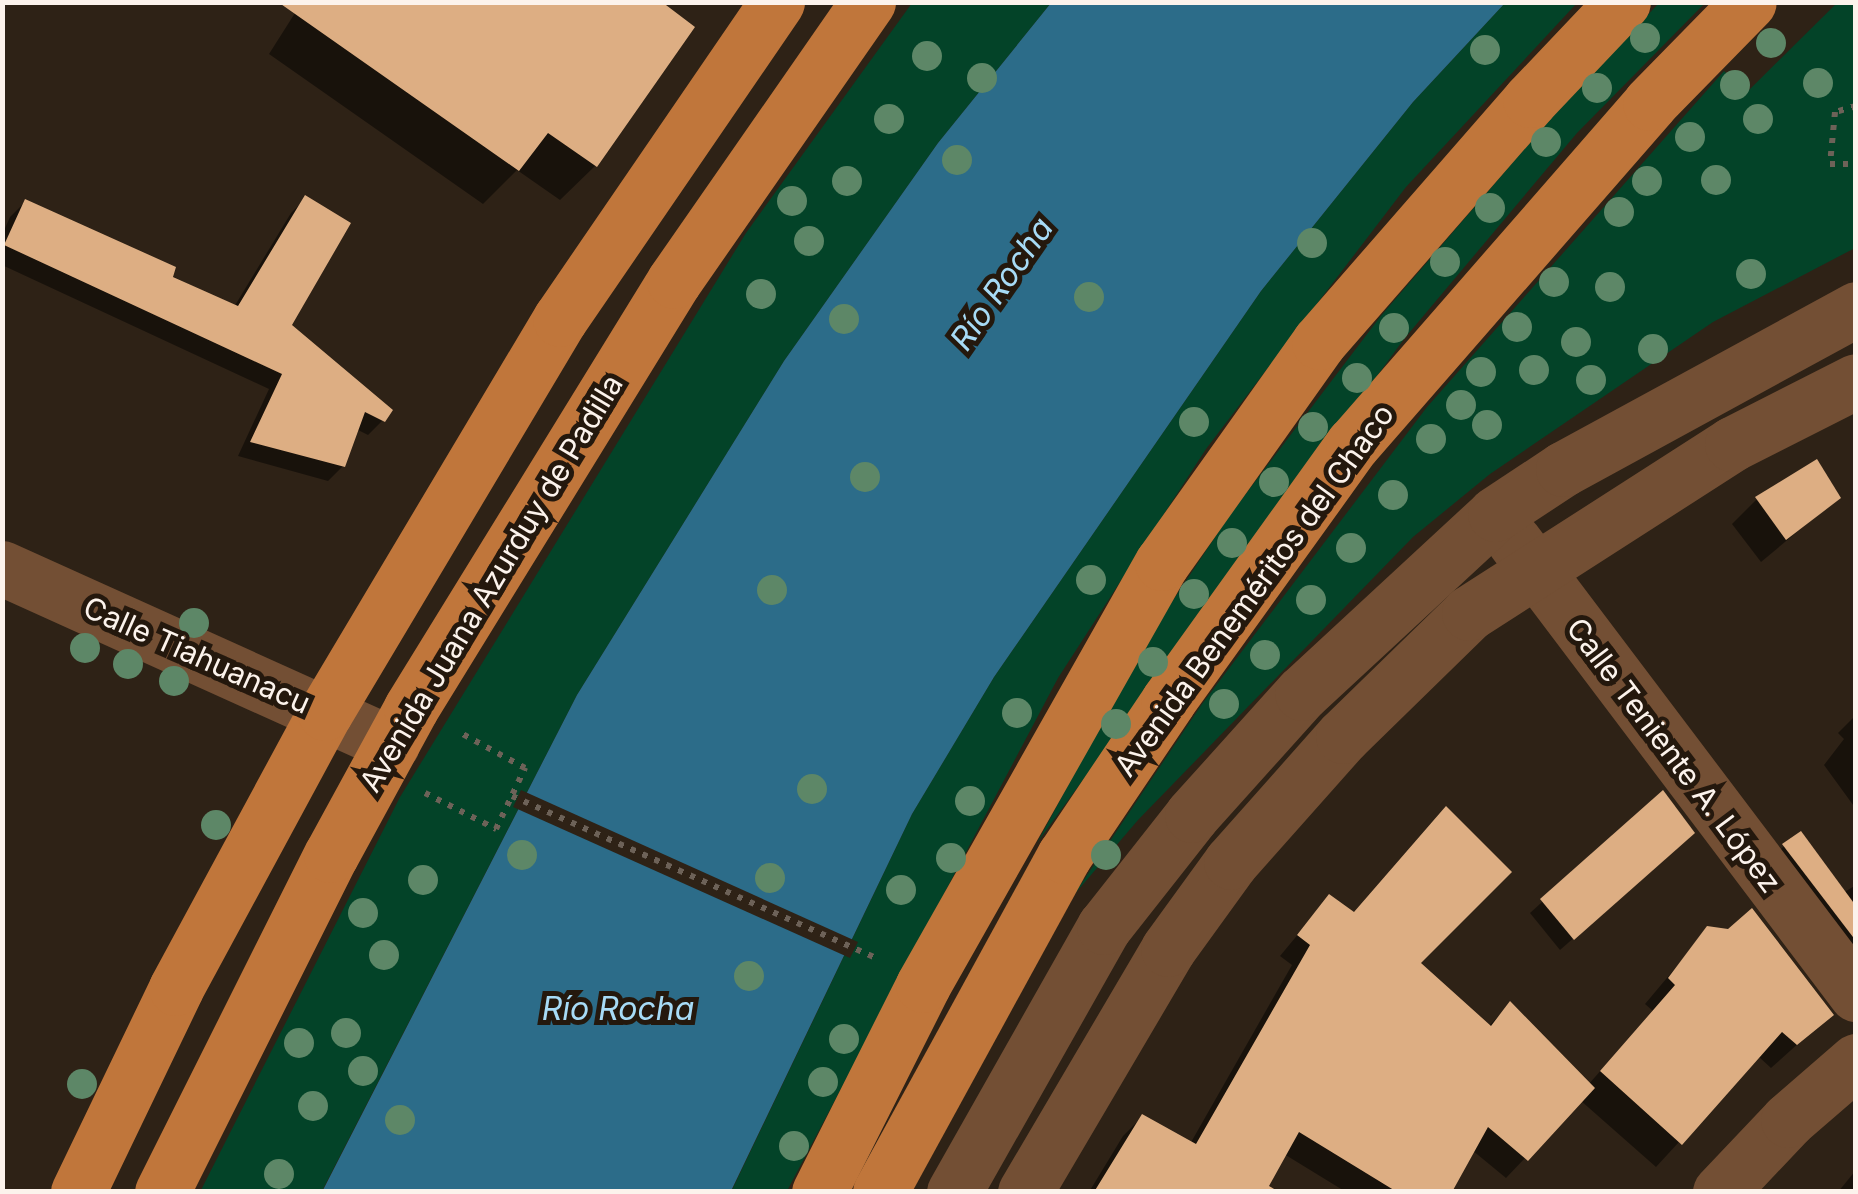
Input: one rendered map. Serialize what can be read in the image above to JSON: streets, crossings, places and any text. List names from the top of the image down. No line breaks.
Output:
{"streets":{"main road":["Avenida Juana Azurduy de Padilla","Avenida Beneméritos del Chaco"],"street":["Calle Tiahuanacu","Calle Teniente A. López"]},"crossings":[["Avenida Juana Azurduy de Padilla","Calle Tiahuanacu"]],"water":["Río Rocha"]}
